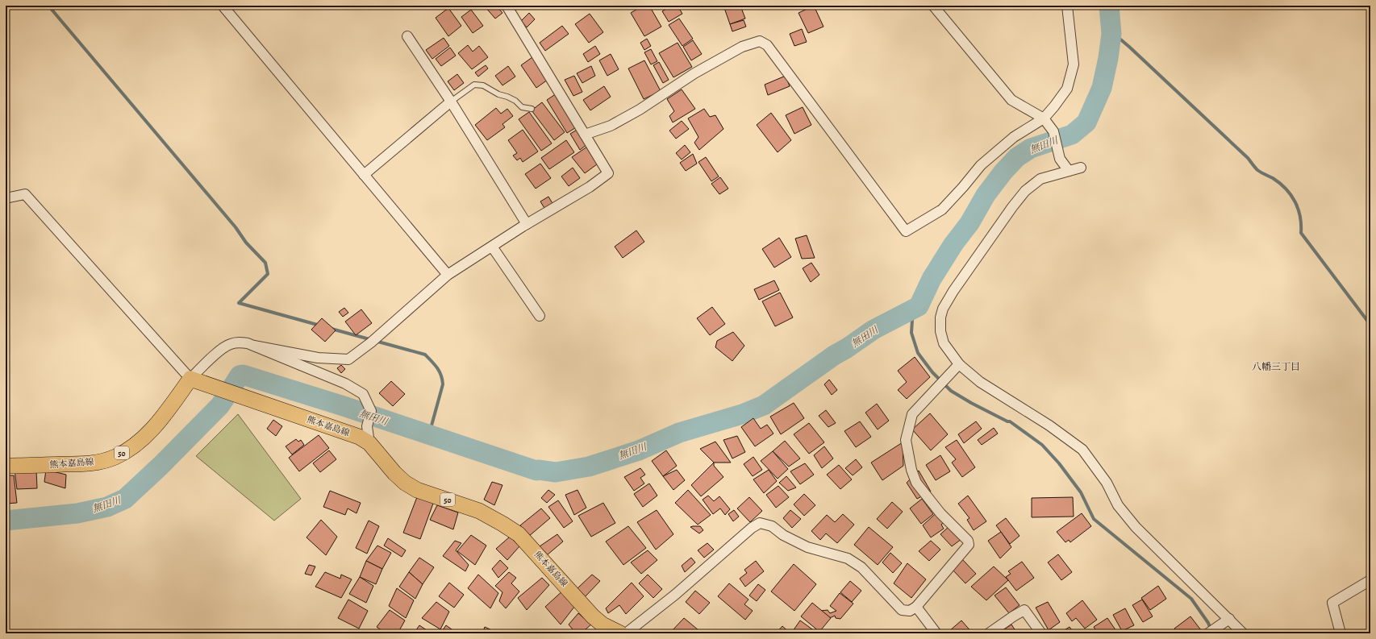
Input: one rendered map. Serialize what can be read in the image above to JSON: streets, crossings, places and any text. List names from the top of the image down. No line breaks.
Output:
{"streets":{"main road":["熊本嘉島線","50"]},"districts":["八幡三丁目"],"water":["無田川"]}
